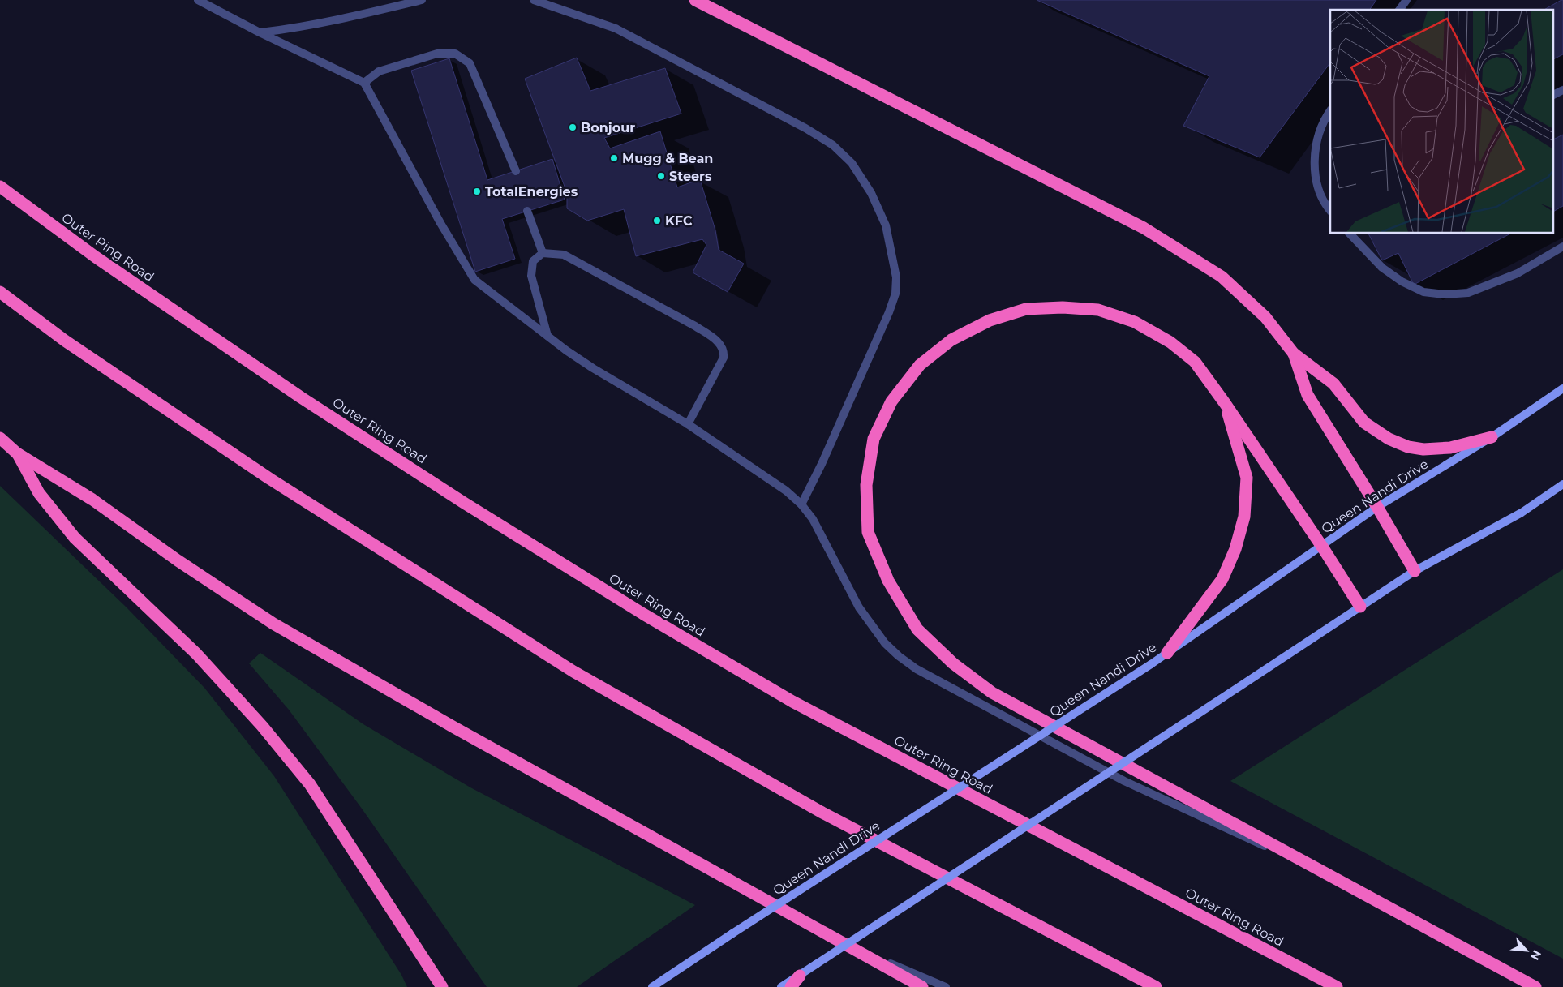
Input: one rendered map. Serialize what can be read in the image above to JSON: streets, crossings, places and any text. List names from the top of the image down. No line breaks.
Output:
{"streets":{"highway":["Outer Ring Road"],"main road":["Queen Nandi Drive"]},"places":["Bonjour","Mugg & Bean","Steers","TotalEnergies","KFC"],"north":"bottom right"}
